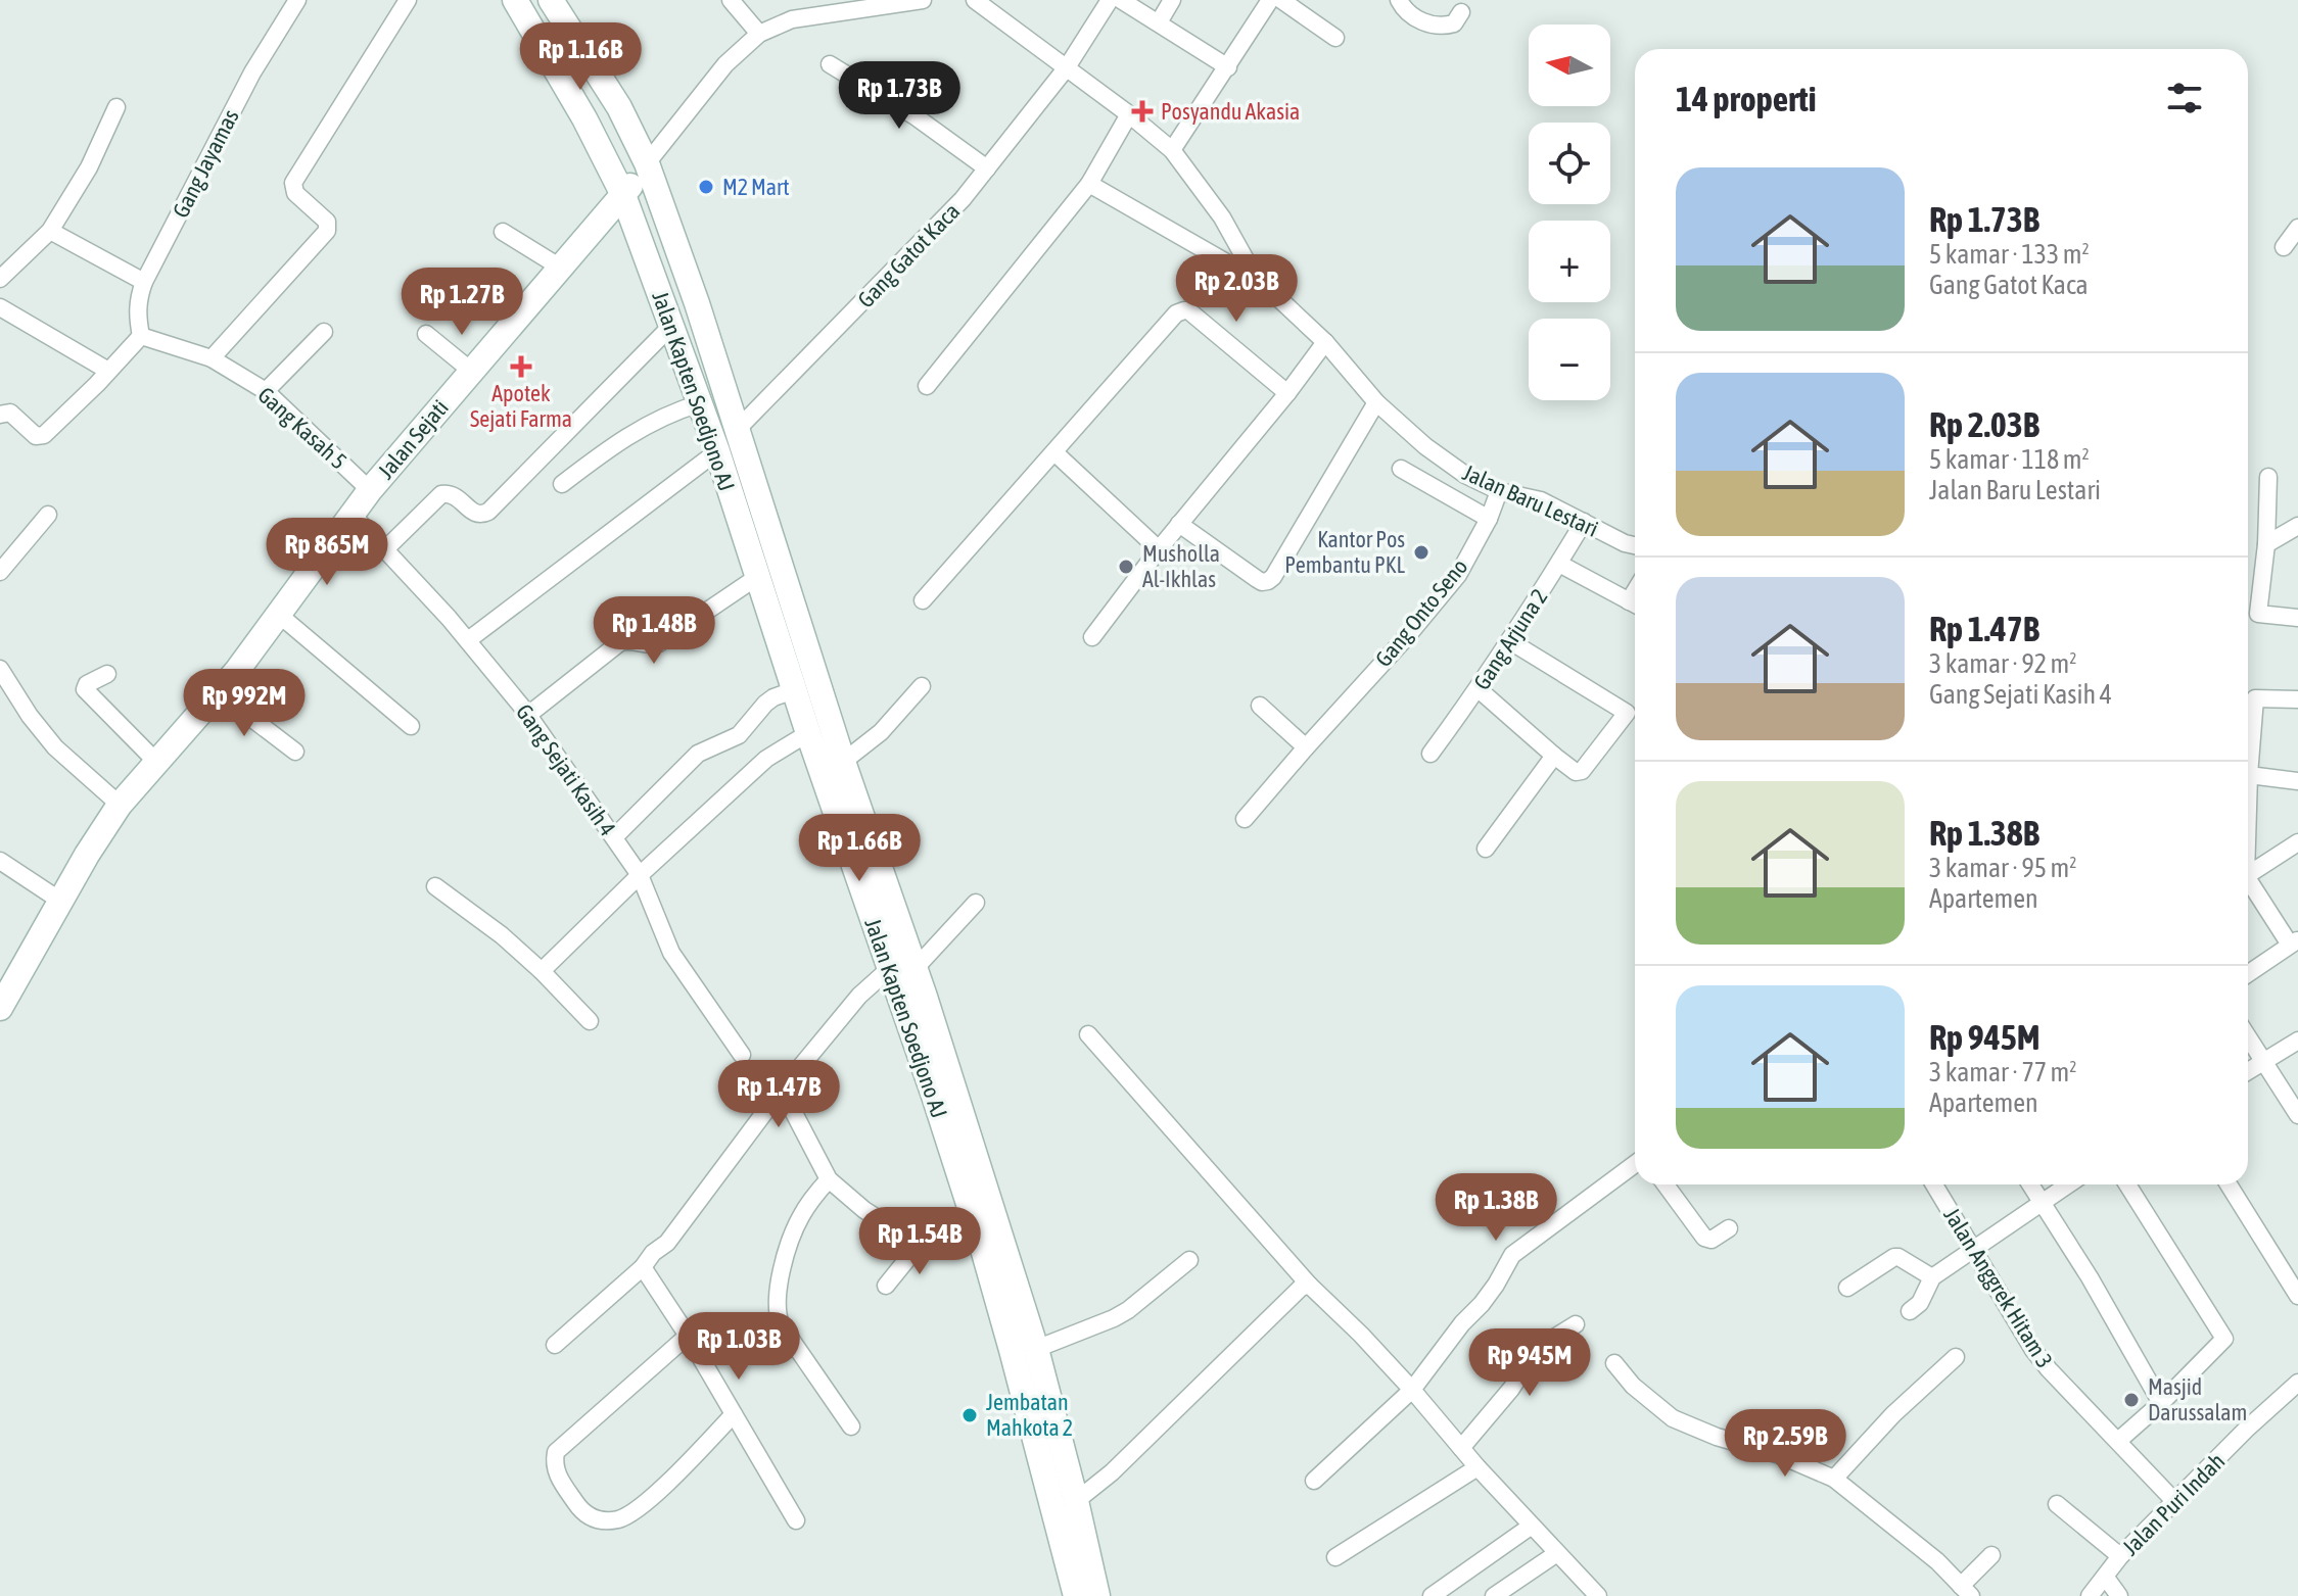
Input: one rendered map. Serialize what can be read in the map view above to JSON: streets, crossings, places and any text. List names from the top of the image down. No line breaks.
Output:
{"streets":{"main road":["Jalan Kapten Soedjono AJ","Jalan Sejati"],"street":["Gang Jayamas","Gang Gatot Kaca","Gang Kasah 5","Jalan Baru Lestari","Gang Onto Seno","Gang Arjuna 2","Gang Sejati Kasih 4","Jalan Anggrek Hitam 3","Jalan Puri Indah"]},"crossings":[["Gang Jayamas","Gang Kasah 5"],["Gang Gatot Kaca","Jalan Kapten Soedjono AJ"],["Gang Gatot Kaca","Jalan Baru Lestari"],["Jalan Kapten Soedjono AJ","Jalan Sejati"],["Gang Kasah 5","Jalan Sejati"],["Jalan Sejati","Gang Sejati Kasih 4"],["Jalan Baru Lestari","Gang Onto Seno"],["Jalan Baru Lestari","Gang Arjuna 2"],["Jalan Anggrek Hitam 3","Jalan Puri Indah"]],"places":{"health":["Posyandu Akasia","Apotek Sejati Farma"],"other":["M2 Mart","Kantor Pos Pembantu PKL","Musholla Al-Ikhlas","Masjid Darussalam","Jembatan Mahkota 2"]},"north":"left","page":{"price":["Rp 1.16B","Rp 1.73B","Rp 2.03B","Rp 1.27B","Rp 865M","Rp 1.48B","Rp 992M","Rp 1.66B","Rp 1.47B","Rp 1.38B","Rp 1.54B","Rp 1.03B","Rp 945M","Rp 2.59B"],"map_buttons":["+","−"],"heading":"14 properti","list":[{"name":"Rp 1.73B","note":"5 kamar · 133 m² · Gang Gatot Kaca"},{"name":"Rp 2.03B","note":"5 kamar · 118 m² · Jalan Baru Lestari"},{"name":"Rp 1.47B","note":"3 kamar · 92 m² · Gang Sejati Kasih 4"},{"name":"Rp 1.38B","note":"3 kamar · 95 m² · Apartemen"},{"name":"Rp 945M","note":"3 kamar · 77 m² · Apartemen"}]}}
